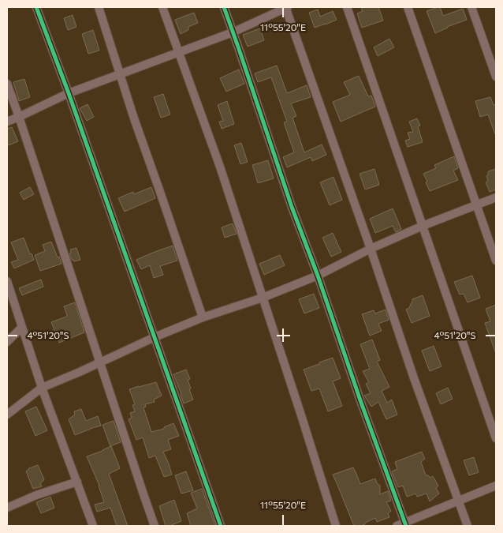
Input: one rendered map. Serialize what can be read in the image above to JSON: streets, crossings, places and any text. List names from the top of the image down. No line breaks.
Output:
{"coordinates":["11°55'20\"E","4°51'20\"S"]}
